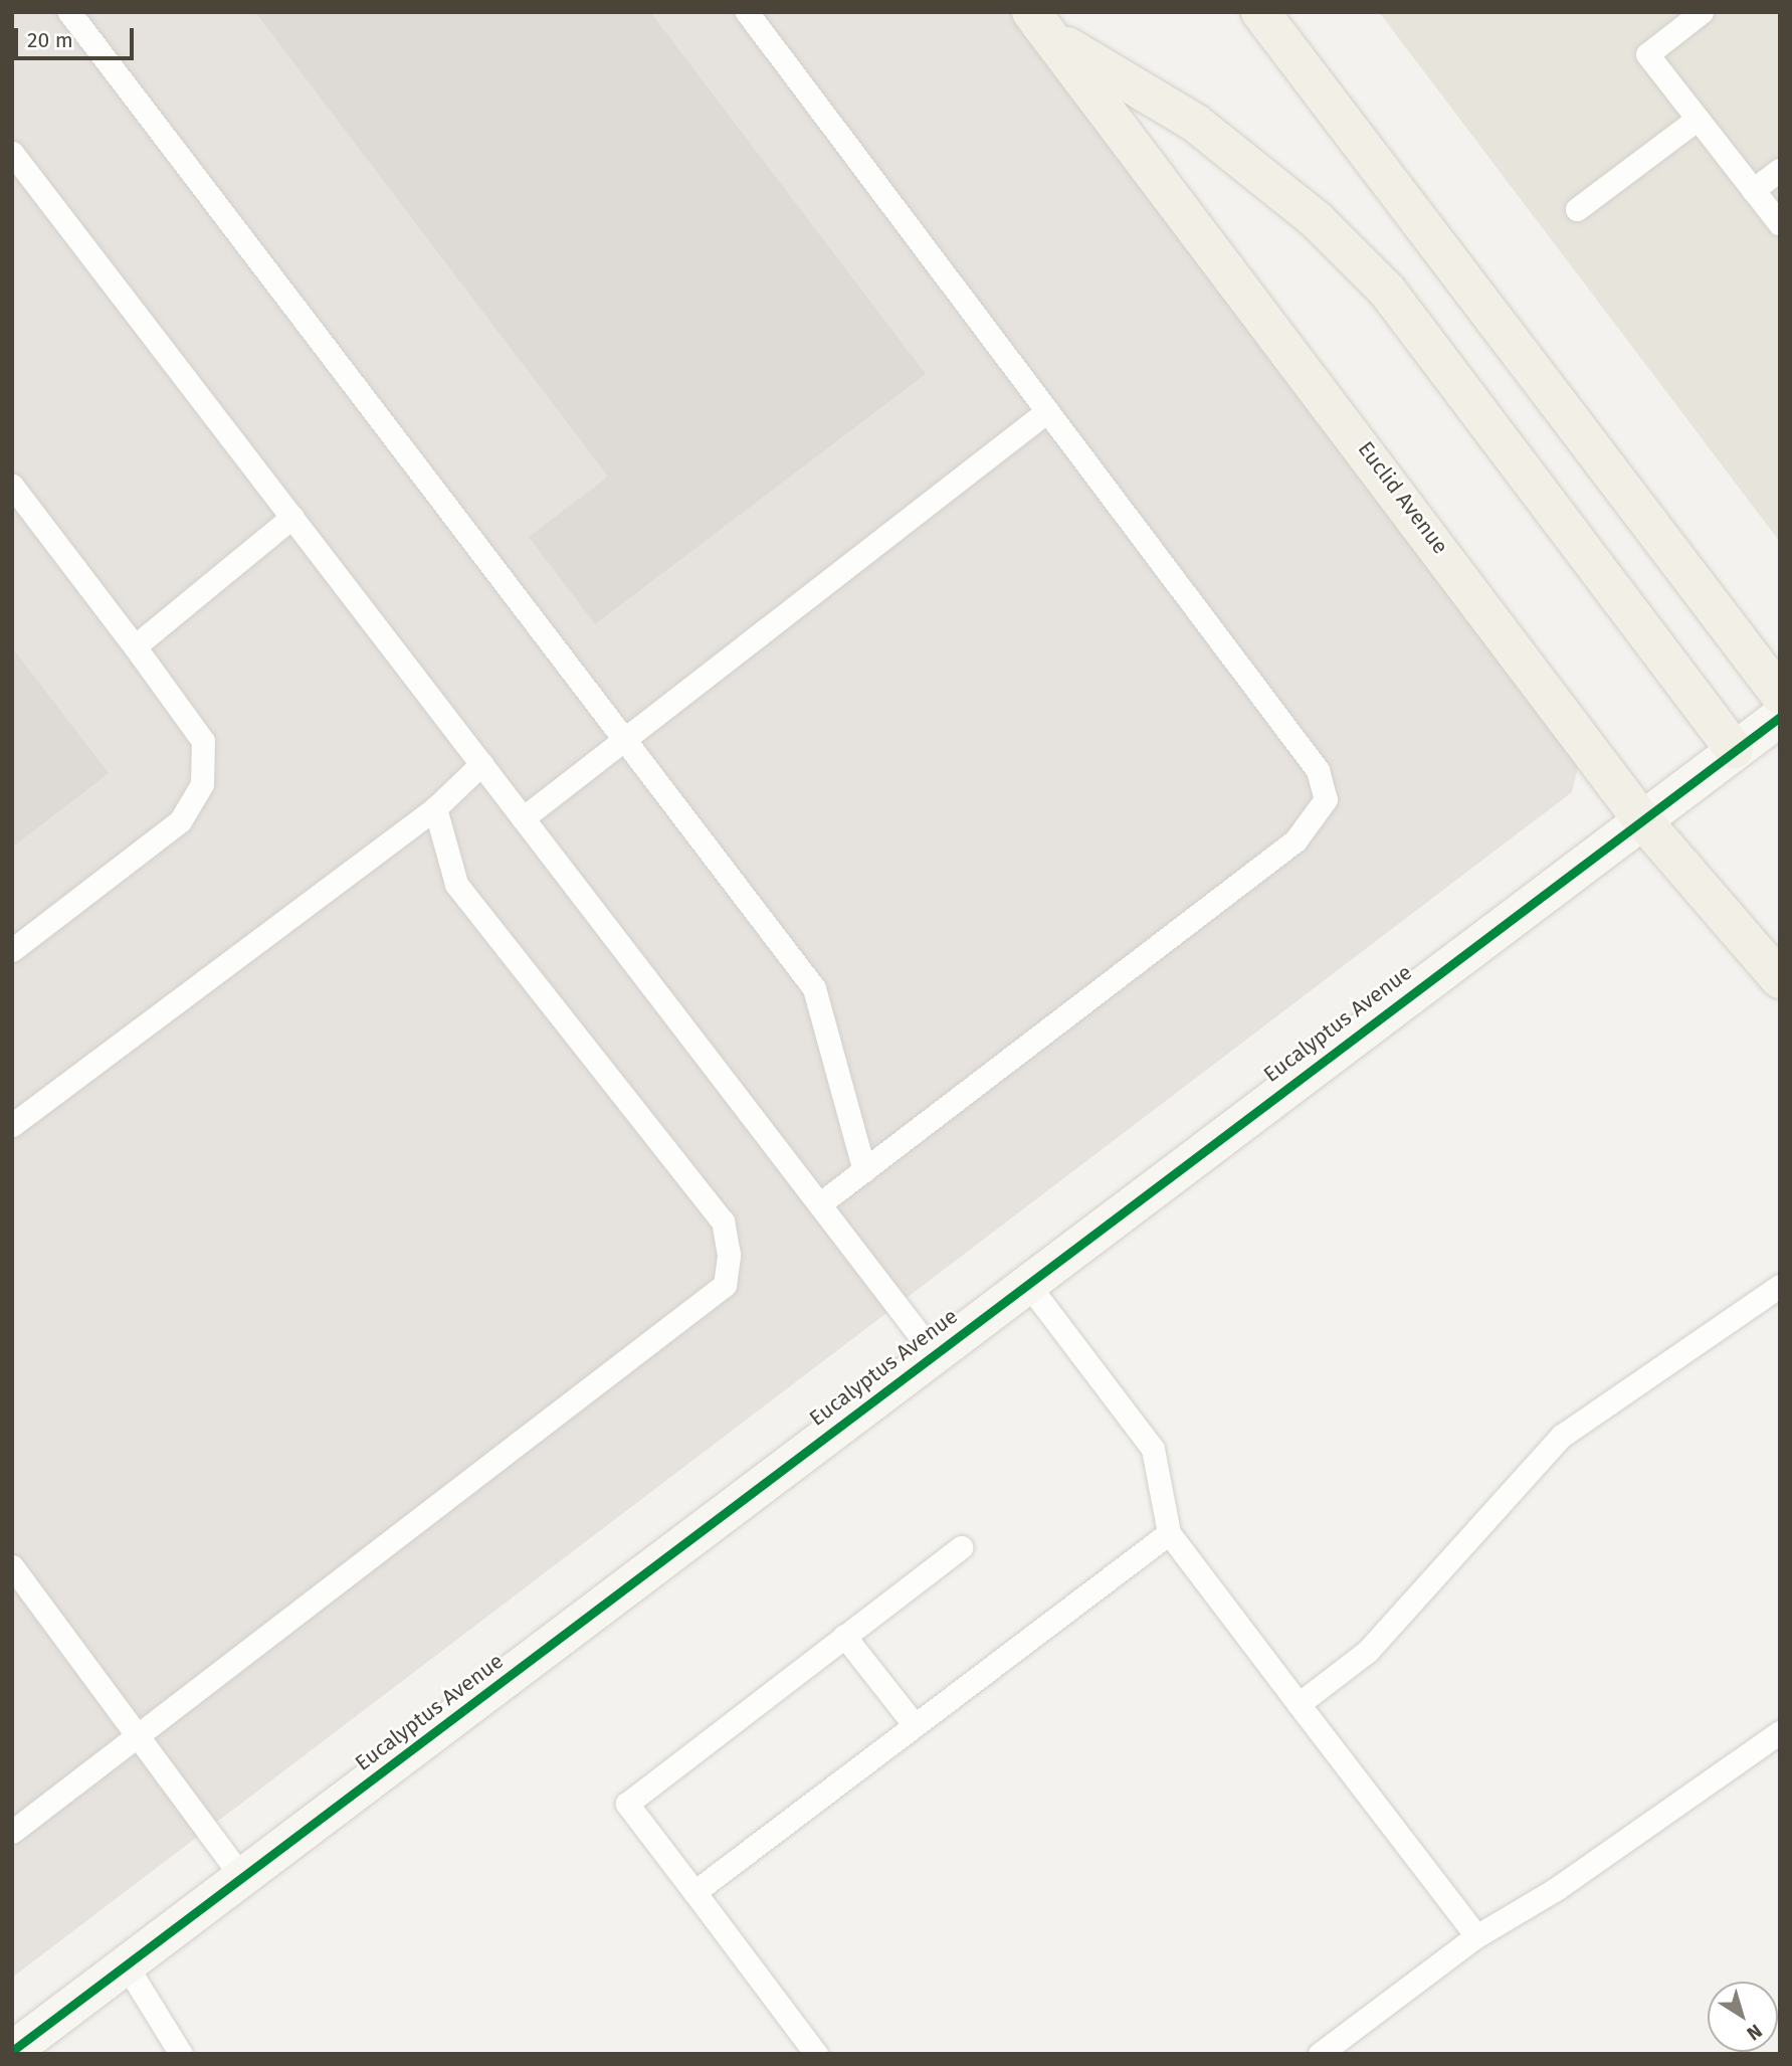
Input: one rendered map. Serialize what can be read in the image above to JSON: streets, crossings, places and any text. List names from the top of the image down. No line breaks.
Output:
{"streets":{"main road":["Euclid Avenue"],"street":["Eucalyptus Avenue"]},"crossings":[["Euclid Avenue","Eucalyptus Avenue"]],"scale_bar":"20 m","north":"bottom right"}
